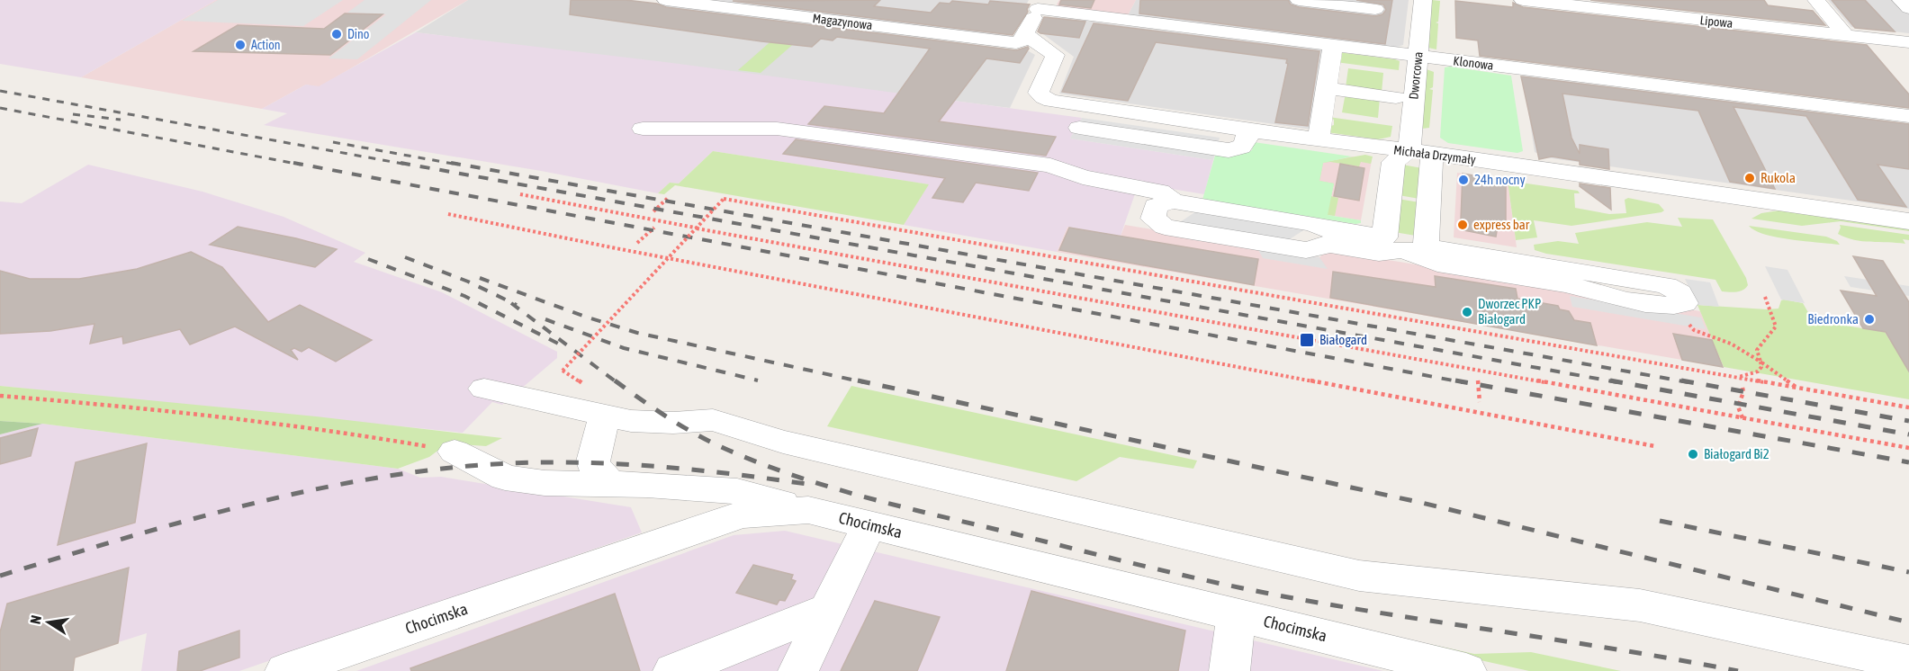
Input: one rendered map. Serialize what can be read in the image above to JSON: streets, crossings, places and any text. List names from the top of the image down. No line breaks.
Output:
{"streets":{"street":["Magazynowa","Lipowa","Klonowa","Dworcowa","Michała Drzymały","Chocimska"]},"crossings":[["Magazynowa","Michała Drzymały"],["Klonowa","Dworcowa"],["Dworcowa","Michała Drzymały"]],"places":{"other":["Dino","Action","Rukola","24h nocny","express bar","Dworzec PKP Białogard","Biedronka","Białogard Bi2"],"transit":["Białogard"]},"north":"left"}
